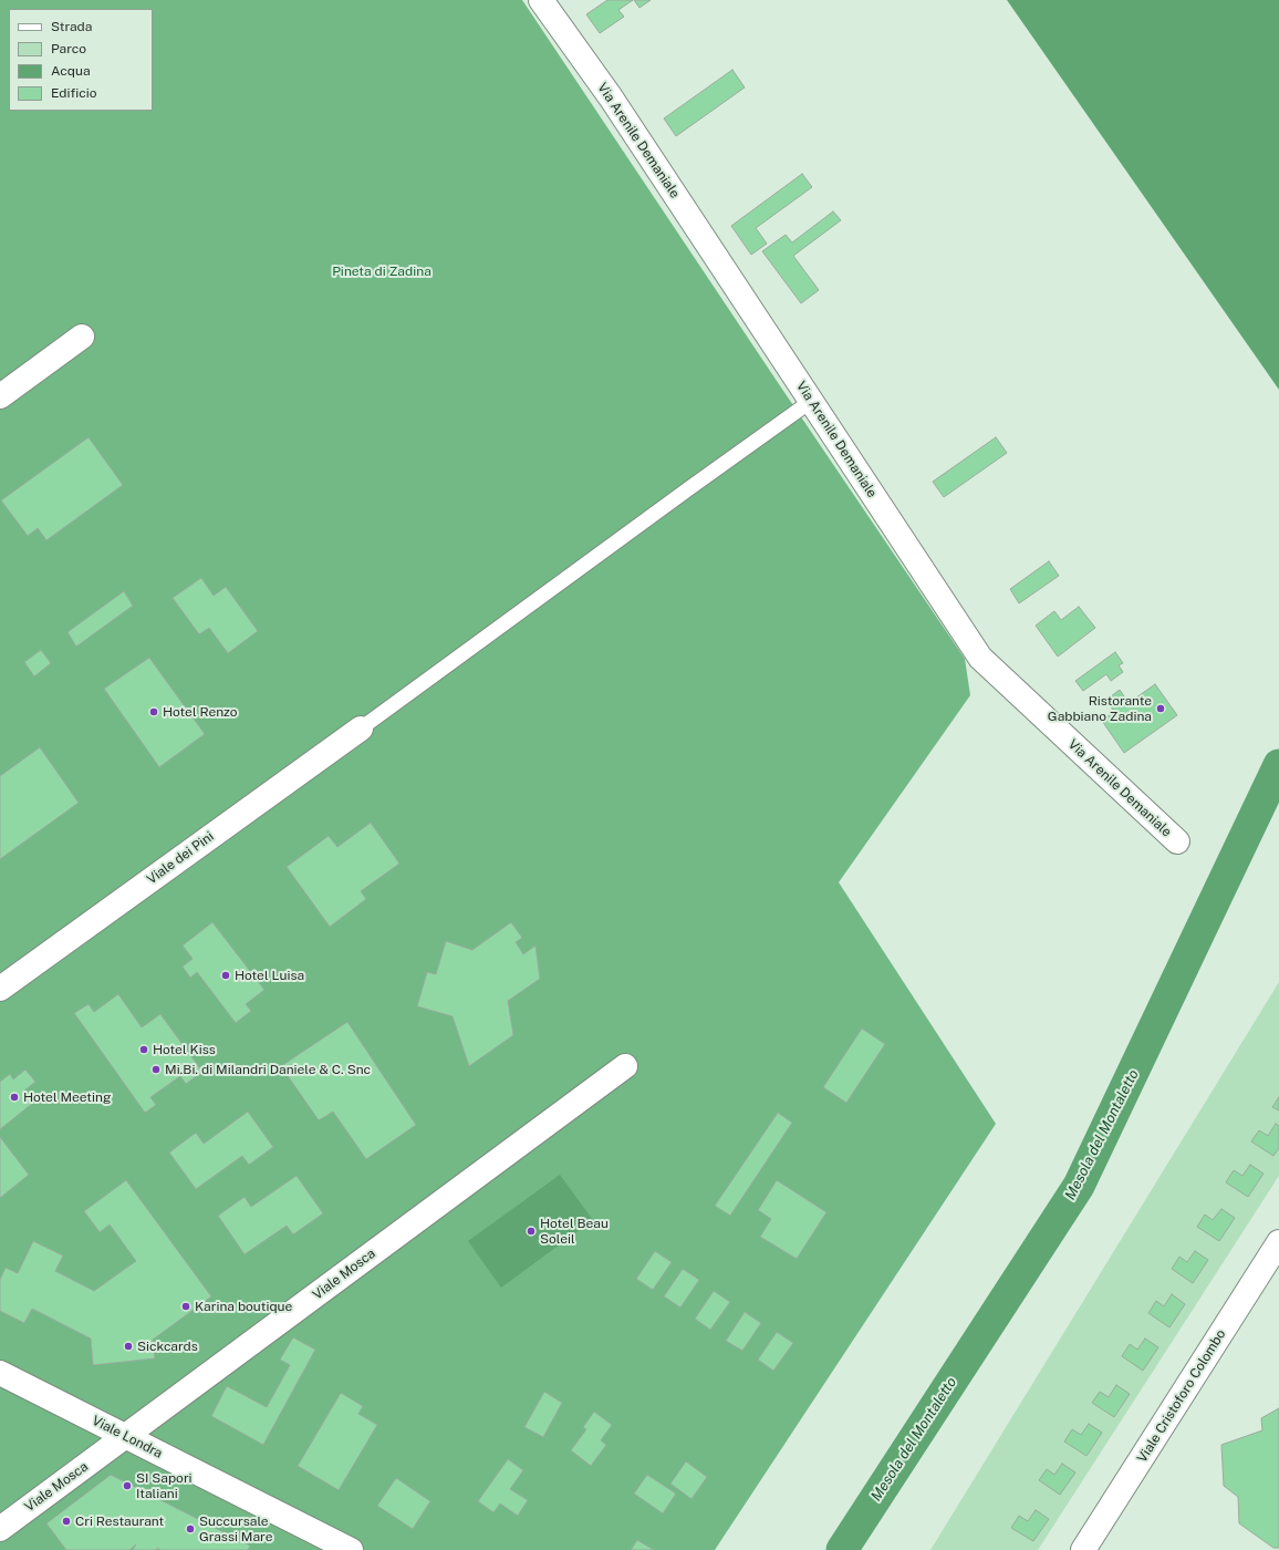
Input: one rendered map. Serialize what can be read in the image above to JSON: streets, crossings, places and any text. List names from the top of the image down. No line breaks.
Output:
{"streets":{"street":["Via Arenile Demaniale","Viale dei Pini","Viale Mosca","Viale Cristoforo Colombo","Viale Londra"]},"crossings":[["Viale Mosca","Viale Londra"]],"water":["Mesola del Montaletto"],"parks":["Pineta di Zadina"],"places":["Ristorante Gabbiano Zadina","Hotel Renzo","Hotel Luisa","Hotel Kiss","Mi.Bi. di Milandri Daniele & C. Snc","Hotel Meeting","Hotel Beau Soleil","Karina boutique","Sickcards","SI Sapori Italiani","Cri Restaurant","Succursale Grassi Mare"],"legend":["Strada","Parco","Acqua","Edificio"]}
